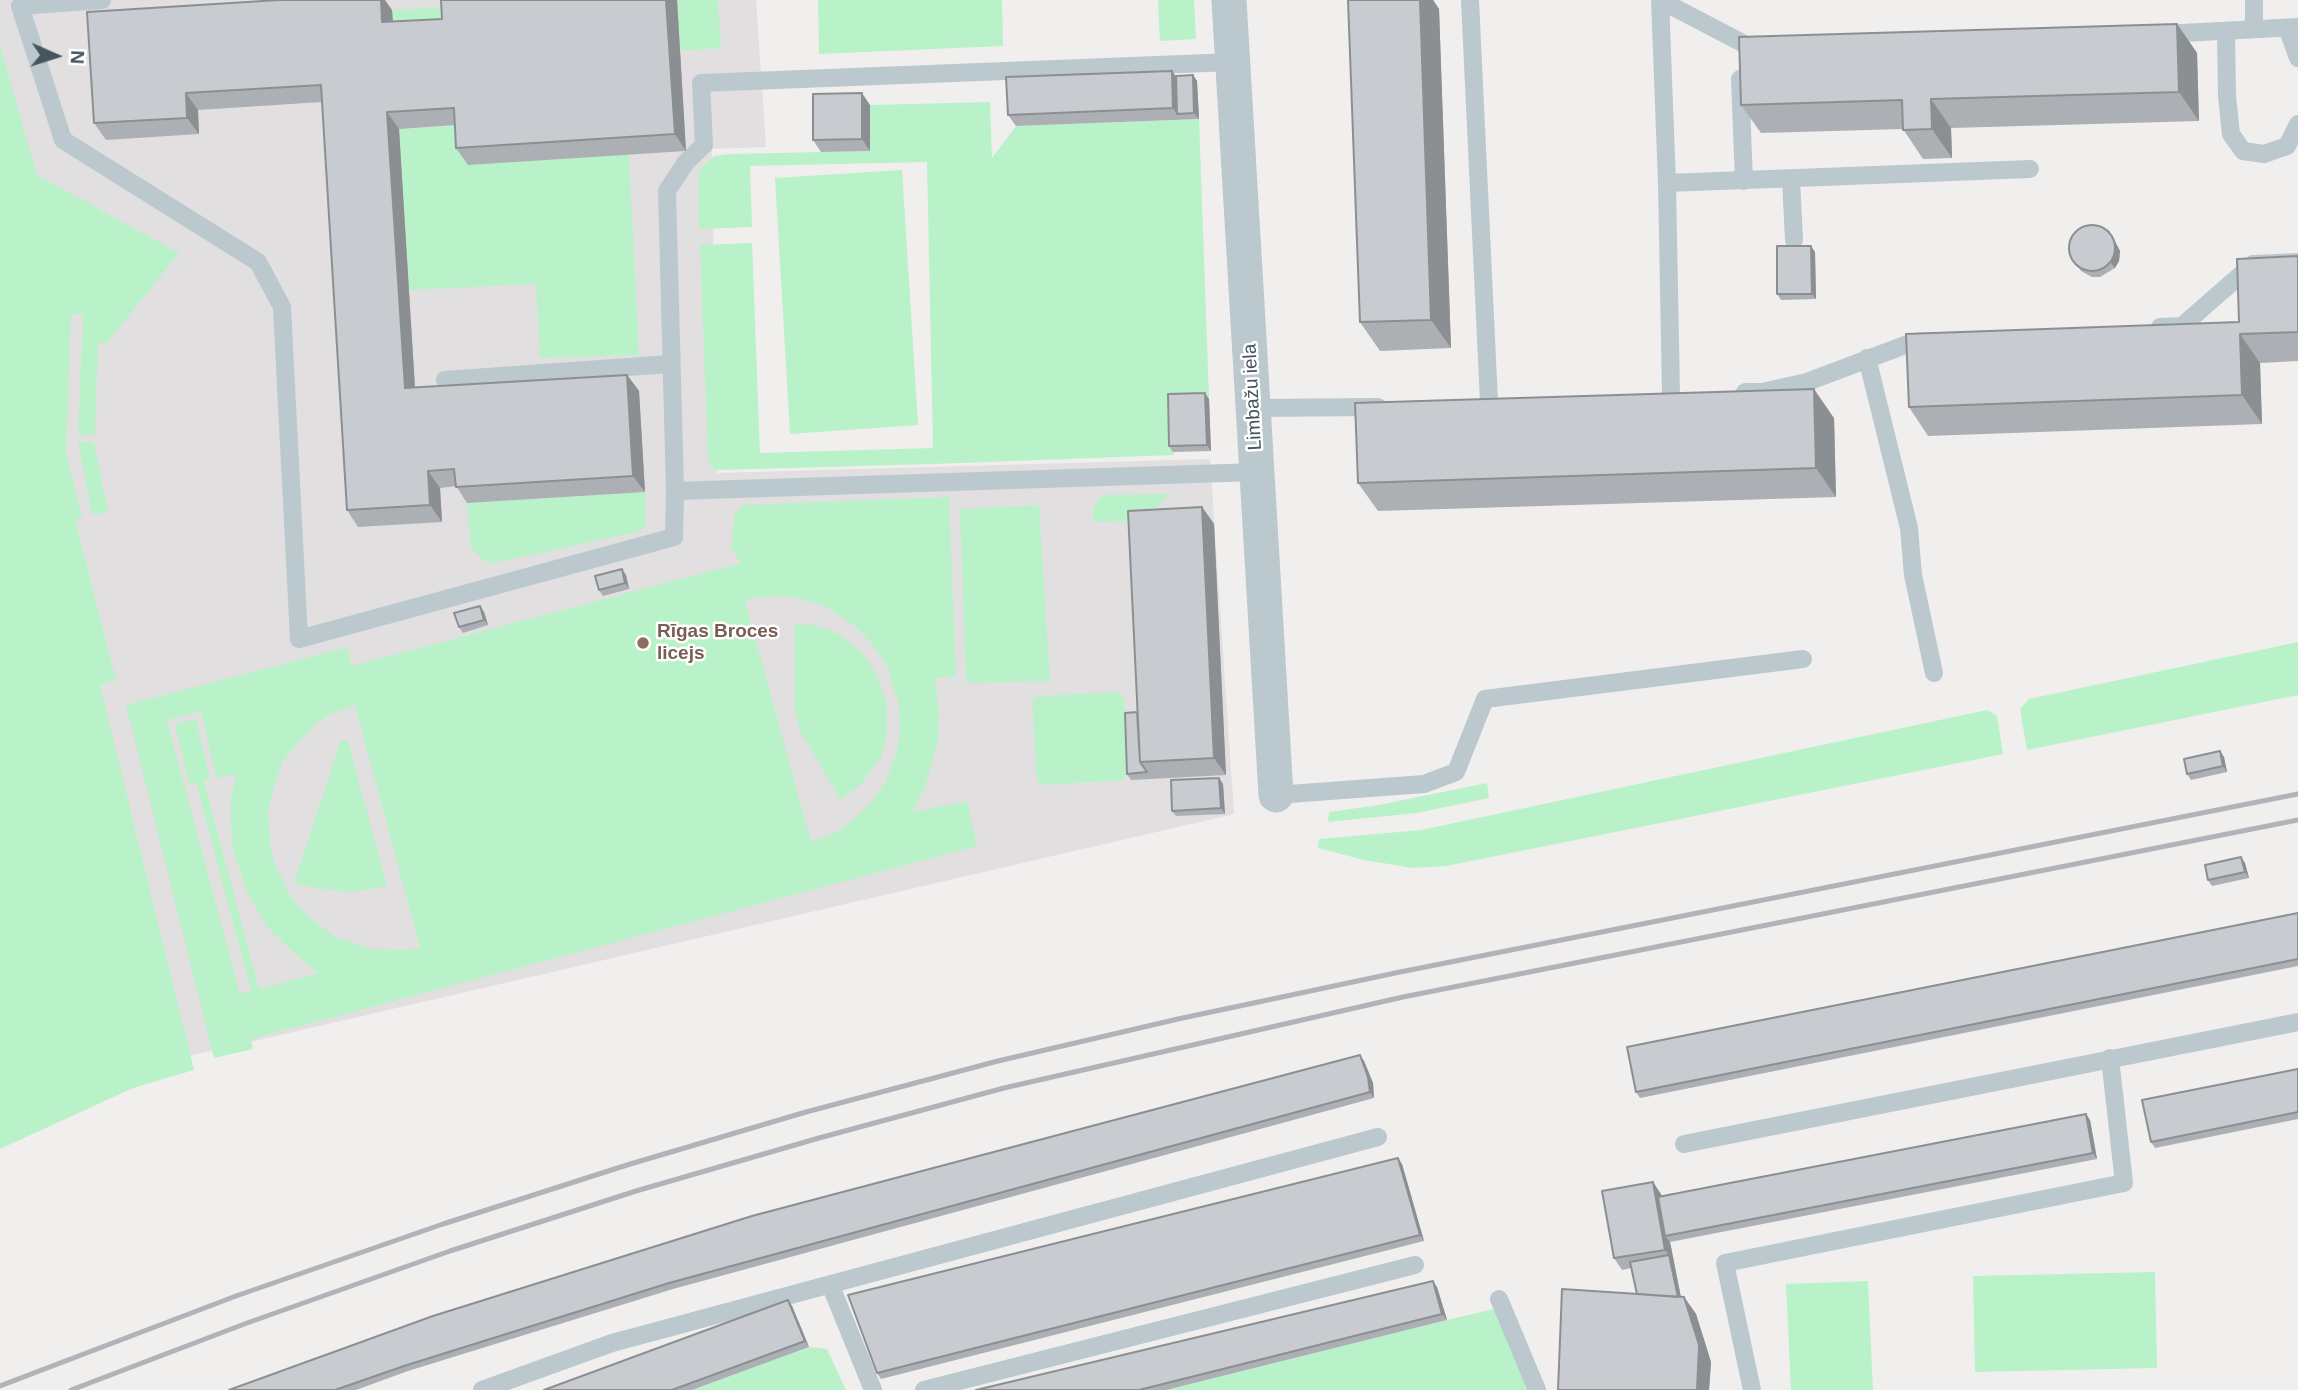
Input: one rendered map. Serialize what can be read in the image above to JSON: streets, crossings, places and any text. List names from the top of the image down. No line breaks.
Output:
{"streets":{"street":["Limbažu iela"]},"places":["Rīgas Broces licejs"],"north":"right"}
